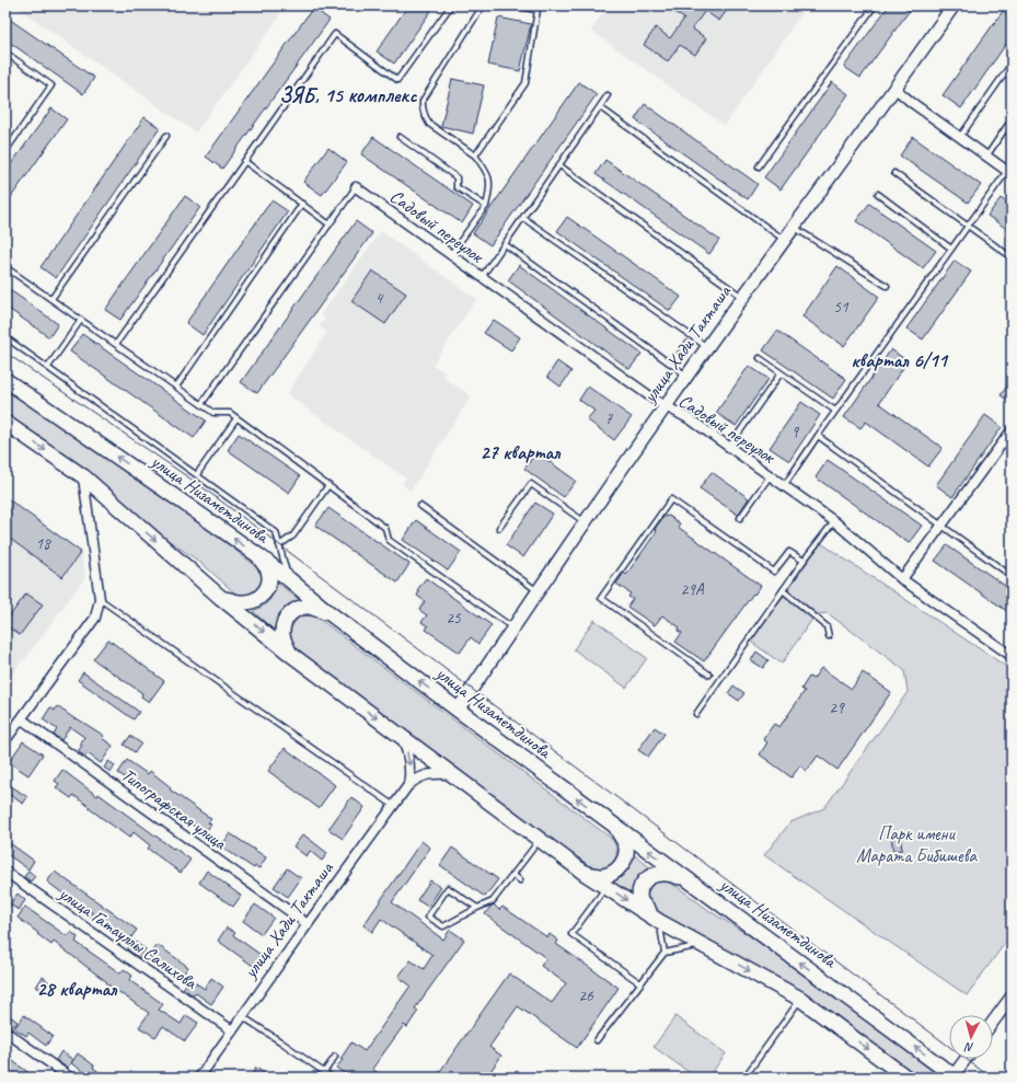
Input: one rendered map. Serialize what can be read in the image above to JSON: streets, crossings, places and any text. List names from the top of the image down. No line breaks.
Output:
{"streets":{"main road":["улица Хади Такташа","улица Низаметдинова"],"street":["Садовый переулок","Типографская улица","улица Гатауллы Салихова"]},"crossings":[["Садовый переулок","улица Хади Такташа"],["улица Хади Такташа","улица Низаметдинова"],["улица Хади Такташа","Типографская улица"],["улица Хади Такташа","улица Гатауллы Салихова"]],"districts":["ЗЯБ, 15 комплекс","квартал 6/11","27 квартал","28 квартал"],"parks":["Парк имени Марата Бибишева"],"house_numbers":["4","51","7","9","18","29А","25","29","26"],"north":"bottom"}
